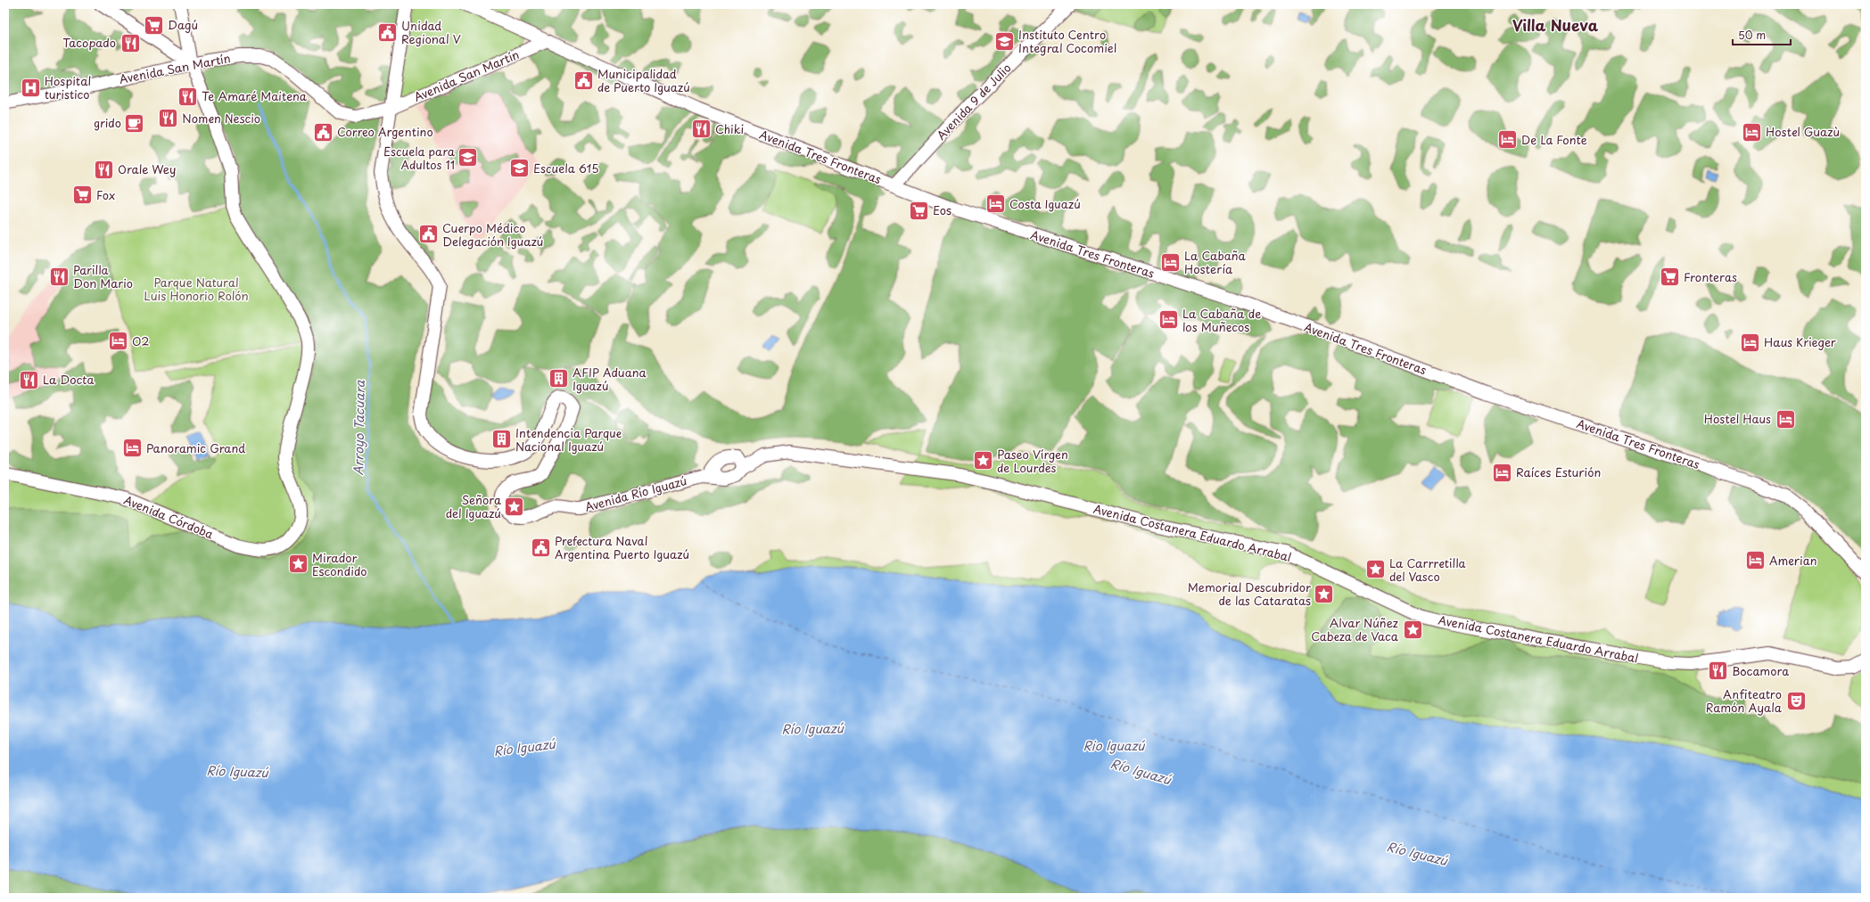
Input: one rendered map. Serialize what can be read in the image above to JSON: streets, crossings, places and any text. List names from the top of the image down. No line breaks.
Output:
{"streets":{"main road":["Avenida San Martín","Avenida 9 de Julio","Avenida Tres Fronteras","Avenida Río Iguazú","Avenida Córdoba","Avenida Costanera Eduardo Arrabal"]},"crossings":[["Avenida San Martín","Avenida Tres Fronteras"],["Avenida San Martín","Avenida Río Iguazú"],["Avenida San Martín","Avenida Córdoba"],["Avenida 9 de Julio","Avenida Tres Fronteras"],["Avenida Río Iguazú","Avenida Costanera Eduardo Arrabal"]],"districts":["Villa Nueva"],"water":["Arroyo Tacuara","Río Iguazú","Rio Iguazú"],"parks":["Parque Natural Luis Honorio Rolón"],"places":{"supermarket":["Dagú","Fox","Eos","Fronteras"],"public building":["Unidad Regional V","Municipalidad de Puerto Iguazú","Correo Argentino","Cuerpo Médico Delegación Iguazú","Prefectura Naval Argentina Puerto Iguazú"],"school or university":["Instituto Centro Integral Cocomiel","Escuela para Adultos 11","Escuela 615"],"restaurant":["Tacopado","Te Amaré Maitena","Nomen Nescio","Chiki","Orale Wey","Parilla Don Mario","La Docta","Bocamora"],"hospital":["Hospital turistico"],"cafe":["grido"],"hotel":["Hostel Guazù","De La Fonte","Costa Iguazú","La Cabaña Hostería","La Cabaña de los Muñecos","O2","Haus Krieger","Hostel Haus","Panoramic Grand","Raíces Esturión","Amerian"],"building":["AFIP Aduana Iguazú","Intendencia Parque Nacional Iguazú"],"place":["Paseo Vírgen de Lourdes","Señora del Iguazú","Mirador Escondido","La Carrretilla del Vasco","Memorial Descubridor de las Cataratas","Alvar Núñez Cabeza de Vaca"],"theatre":["Anfiteatro Ramón Ayala"]},"scale_bar":"50 m"}
